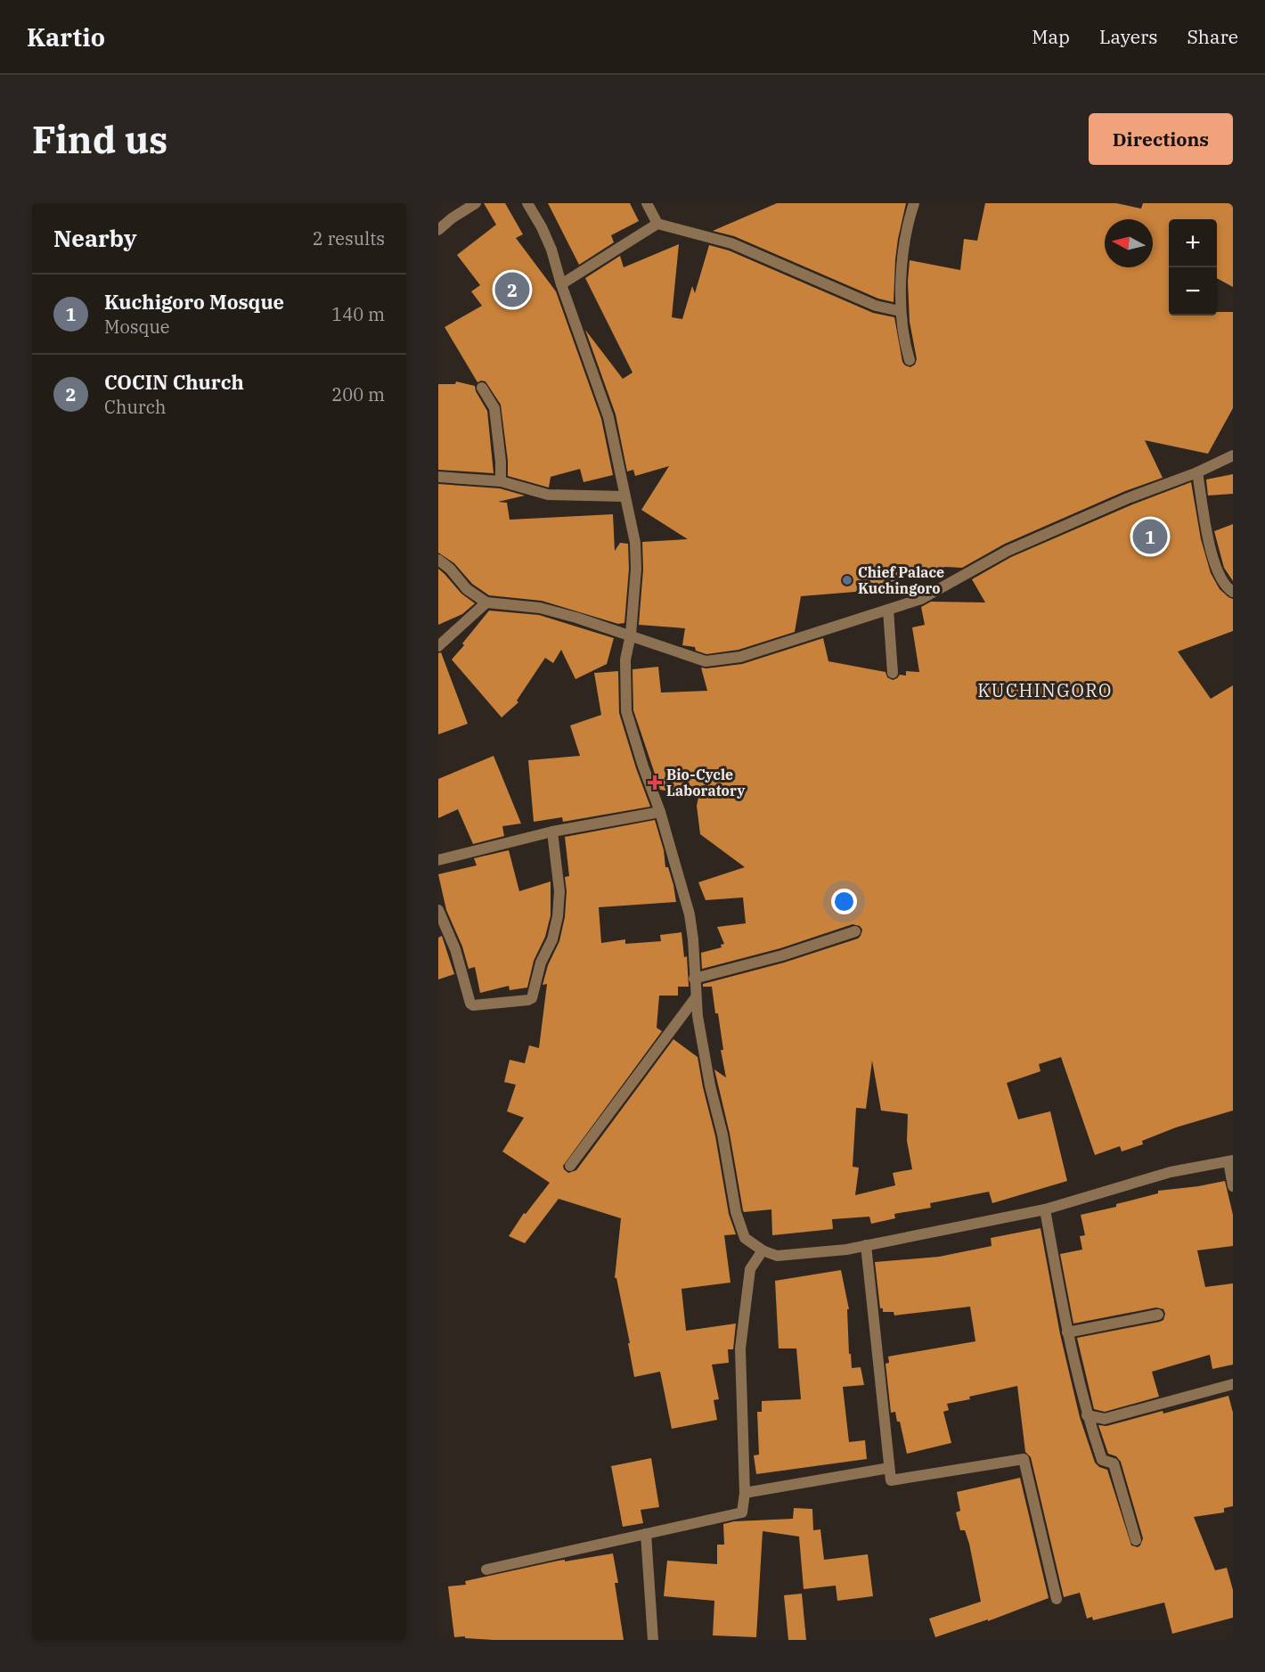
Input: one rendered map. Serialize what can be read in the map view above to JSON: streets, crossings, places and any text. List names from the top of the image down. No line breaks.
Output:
{"districts":["KUCHINGORO"],"places":{"other":["Chief Palace Kuchingoro"],"health":["Bio-Cycle Laboratory"]},"north":"left","page":{"header":"Kartio","nav":["Map","Layers","Share"],"buttons":"Directions","title":"Find us","heading":["Nearby","2 results"],"map_buttons":["+","−"],"pins":["2","1"],"list":[{"mark":"1","name":"Kuchigoro Mosque","note":"Mosque","value":"140 m"},{"mark":"2","name":"COCIN Church","note":"Church","value":"200 m"}]}}
